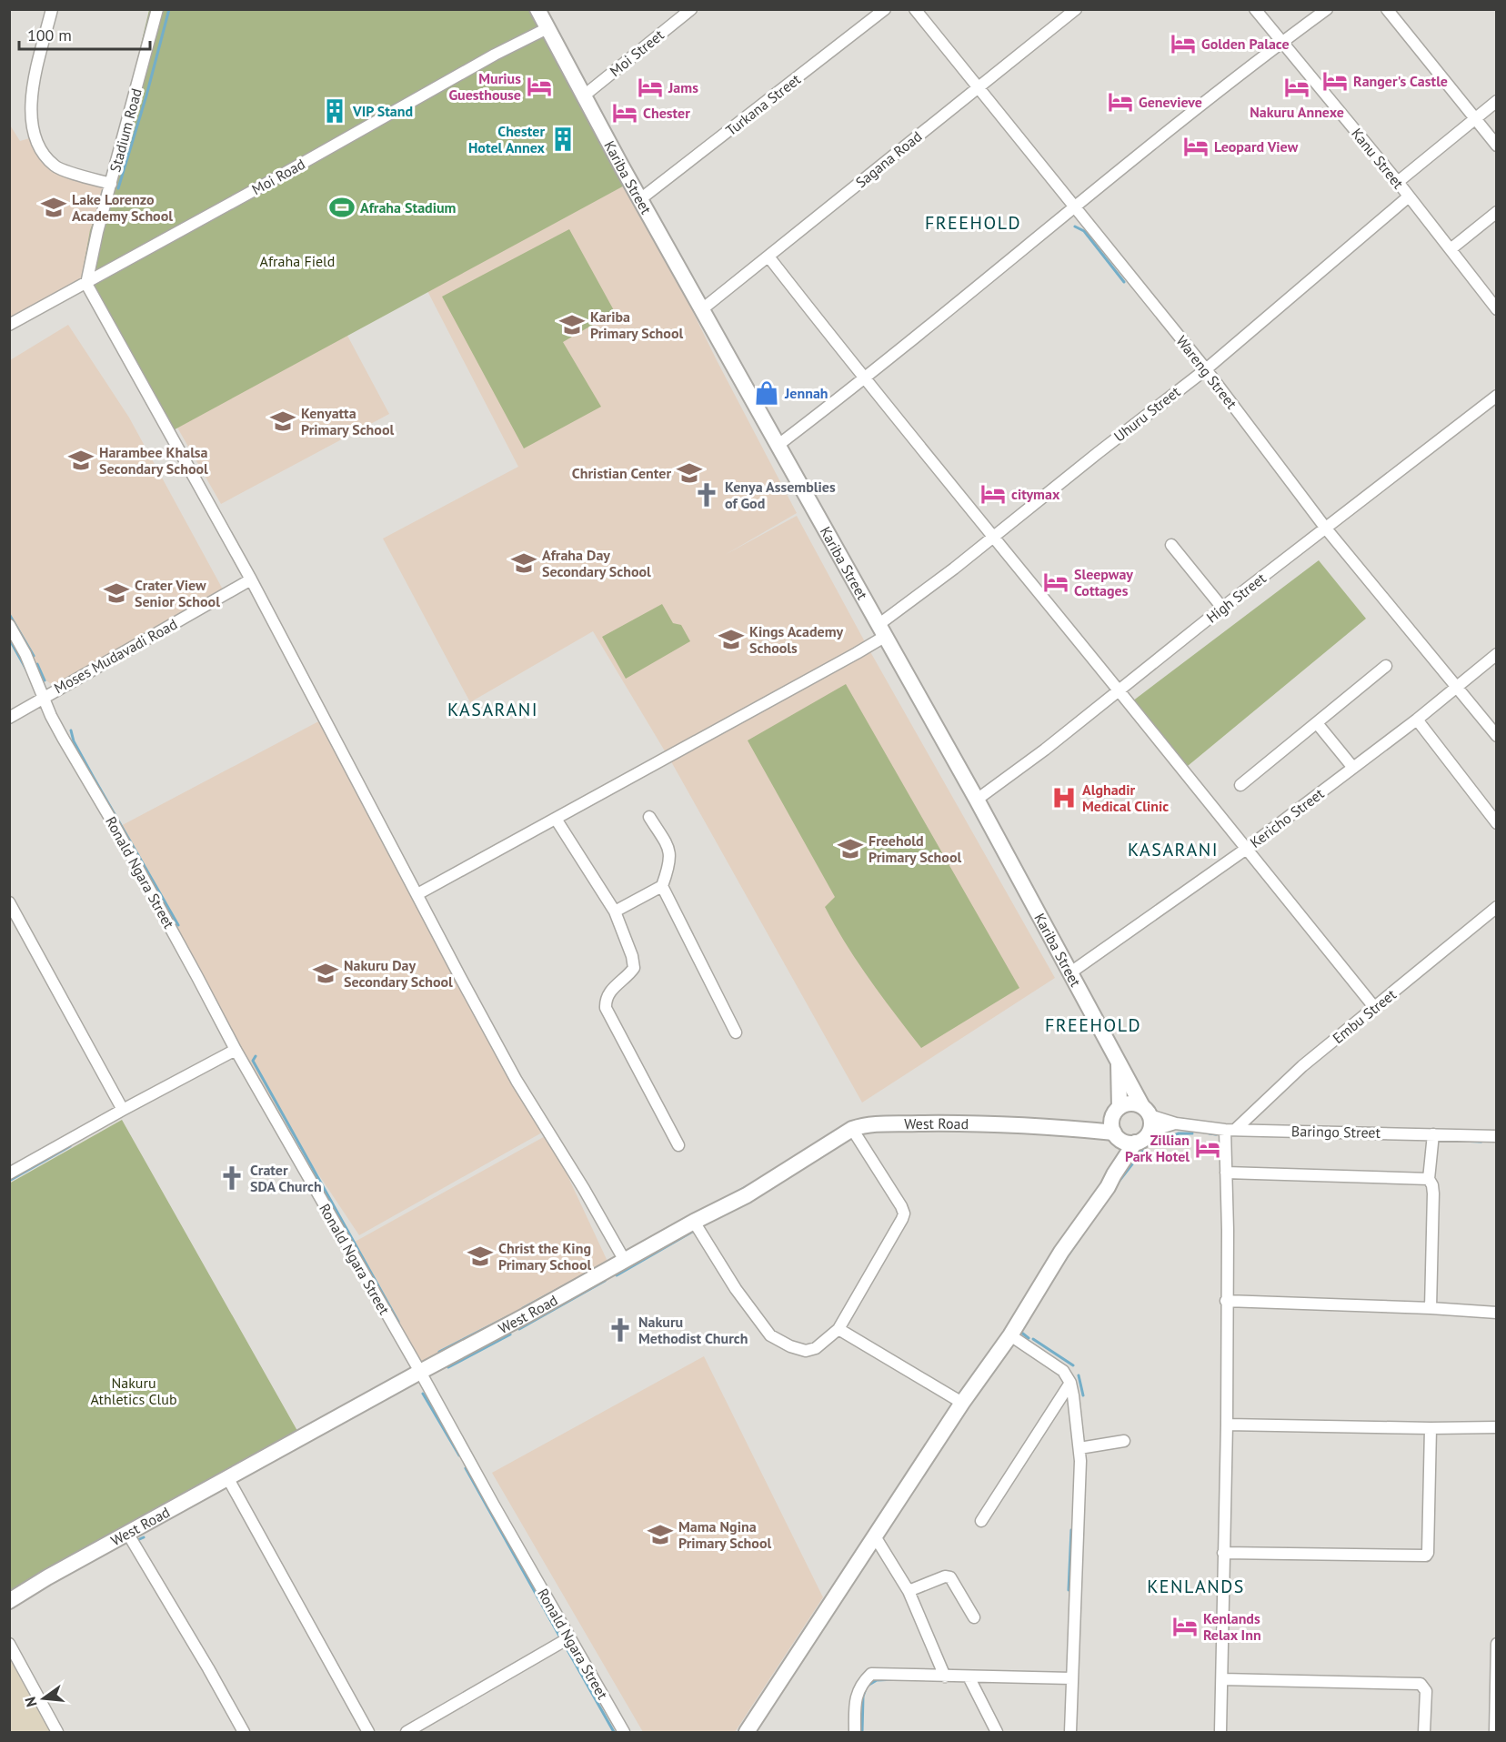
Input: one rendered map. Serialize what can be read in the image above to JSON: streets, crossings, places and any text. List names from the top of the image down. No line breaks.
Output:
{"streets":{"street":["Moi Street","Turkana Street","Stadium Road","Kanu Street","Sagana Road","Moi Road","Kariba Street","Wareng Street","Uhuru Street","High Street","Moses Mudavadi Road","Kericho Street","Ronald Ngara Street","Embu Street","West Road","Baringo Street"]},"crossings":[["Moi Street","Kariba Street"],["Turkana Street","Kariba Street"],["Stadium Road","Moi Road"],["Kanu Street","Uhuru Street"],["Sagana Road","Kariba Street"],["Sagana Road","Wareng Street"],["Moi Road","Kariba Street"],["Kariba Street","Uhuru Street"],["Kariba Street","High Street"],["Kariba Street","Kericho Street"],["Kariba Street","West Road"],["Kariba Street","Baringo Street"],["Wareng Street","Uhuru Street"],["Wareng Street","High Street"],["Wareng Street","Kericho Street"],["Moses Mudavadi Road","Ronald Ngara Street"],["Ronald Ngara Street","West Road"],["Embu Street","Baringo Street"],["West Road","Baringo Street"]],"districts":["FREEHOLD","KASARANI","KASARANI","FREEHOLD","KENLANDS"],"parks":["Afraha Field","Nakuru Athletics Club"],"places":{"hotel":["Golden Palace","Ranger's Castle","Murius Guesthouse","Jams","Nakuru Annexe","Genevieve","Chester","Leopard View","citymax","Sleepway Cottages","Zillian Park Hotel","Kenlands Relax Inn"],"building":["VIP Stand","Chester Hotel Annex"],"school or university":["Lake Lorenzo Academy School","Kariba Primary School","Kenyatta Primary School","Harambee Khalsa Secondary School","Christian Center","Afraha Day Secondary School","Crater View Senior School","Kings Academy Schools","Freehold Primary School","Nakuru Day Secondary School","Christ the King Primary School","Mama Ngina Primary School"],"sports":["Afraha Stadium"],"shop":["Jennah"],"church":["Kenya Assemblies of God","Crater SDA Church","Nakuru Methodist Church"],"hospital":["Alghadir Medical Clinic"]},"scale_bar":"100 m","north":"left"}
